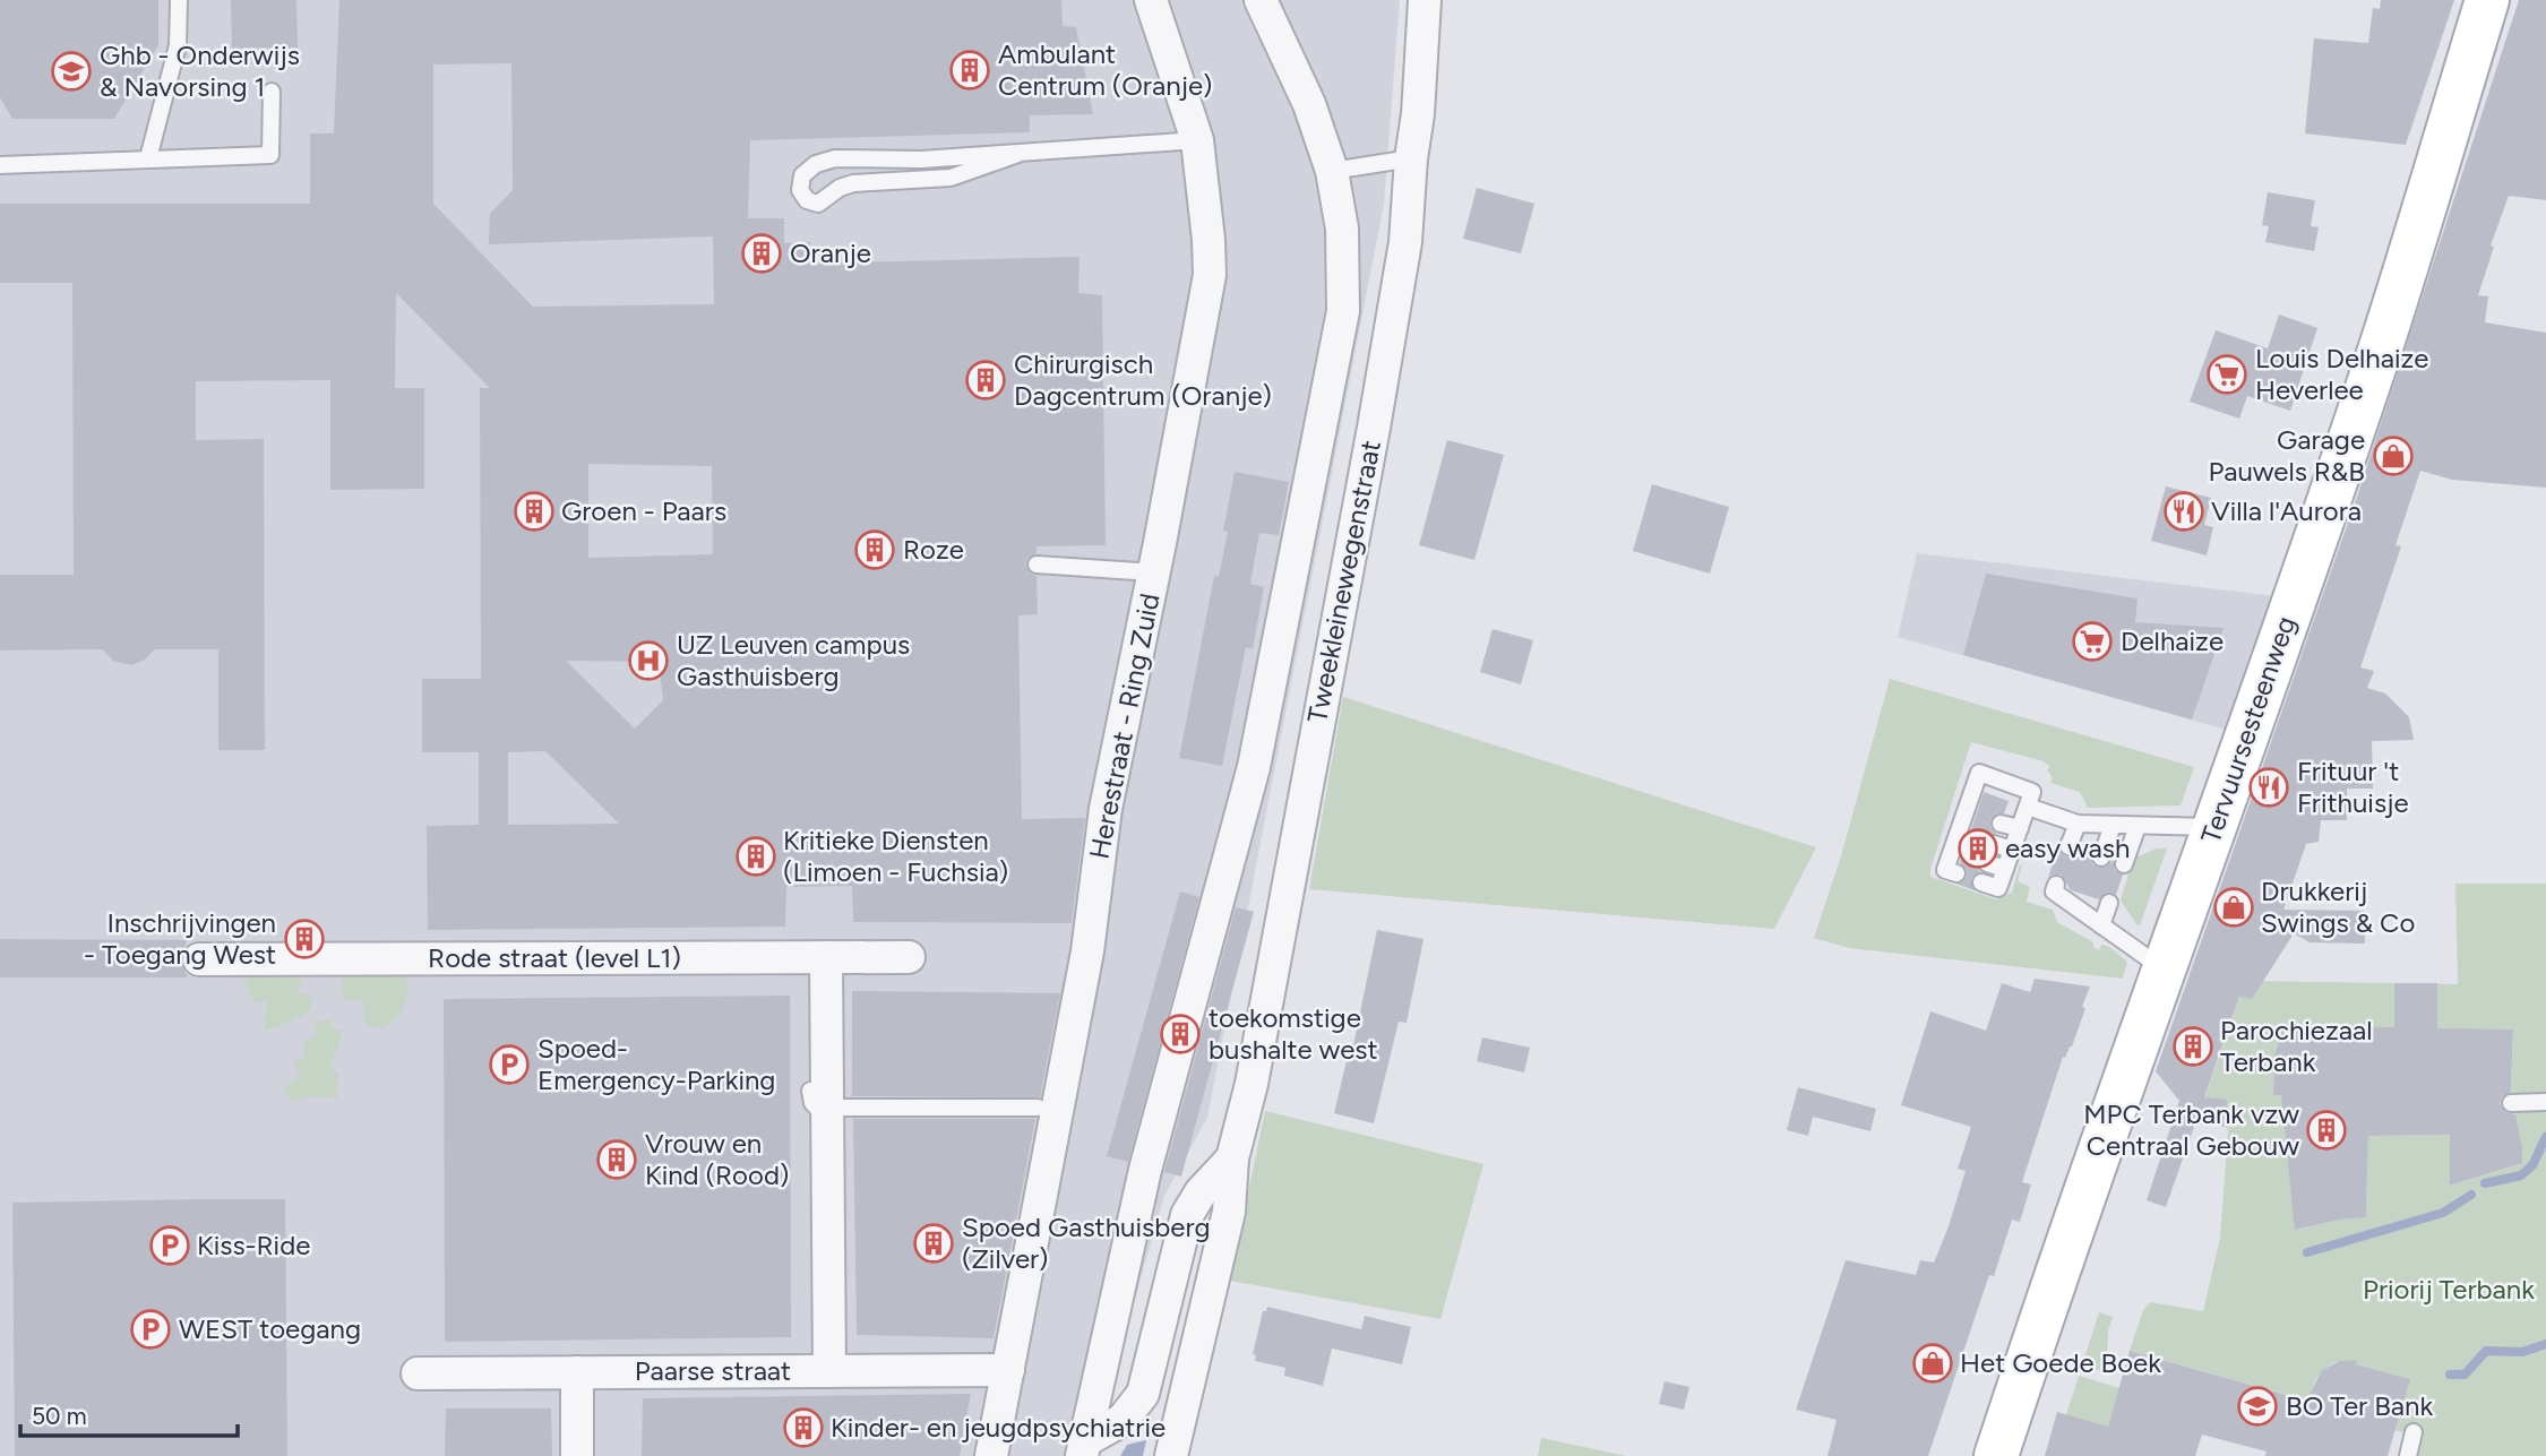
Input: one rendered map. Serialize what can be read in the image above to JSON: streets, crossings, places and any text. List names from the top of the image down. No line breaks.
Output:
{"streets":{"main road":["Tervuursesteenweg"],"street":["Tweekleinewegenstraat","Herestraat - Ring Zuid","Rode straat (level L1)","Paarse straat"]},"crossings":[["Herestraat - Ring Zuid","Paarse straat"]],"parks":["Priorij Terbank"],"places":{"building":["Ambulant Centrum (Oranje)","Oranje","Chirurgisch Dagcentrum (Oranje)","Groen - Paars","Roze","easy wash","Kritieke Diensten (Limoen - Fuchsia)","Inschrijvingen - Toegang West","toekomstige bushalte west","Parochiezaal Terbank","MPC Terbank vzw Centraal Gebouw","Vrouw en Kind (Rood)","Spoed Gasthuisberg (Zilver)","Kinder- en jeugdpsychiatrie"],"school or university":["Ghb - Onderwijs & Navorsing 1","BO Ter Bank"],"supermarket":["Louis Delhaize Heverlee","Delhaize"],"shop":["Garage Pauwels R&B","Drukkerij Swings & Co","Het Goede Boek"],"restaurant":["Villa l'Aurora","Frituur 't Frithuisje"],"hospital":["UZ Leuven campus Gasthuisberg"],"parking":["Spoed- Emergency-Parking","Kiss-Ride","WEST toegang"]},"scale_bar":"50 m"}
